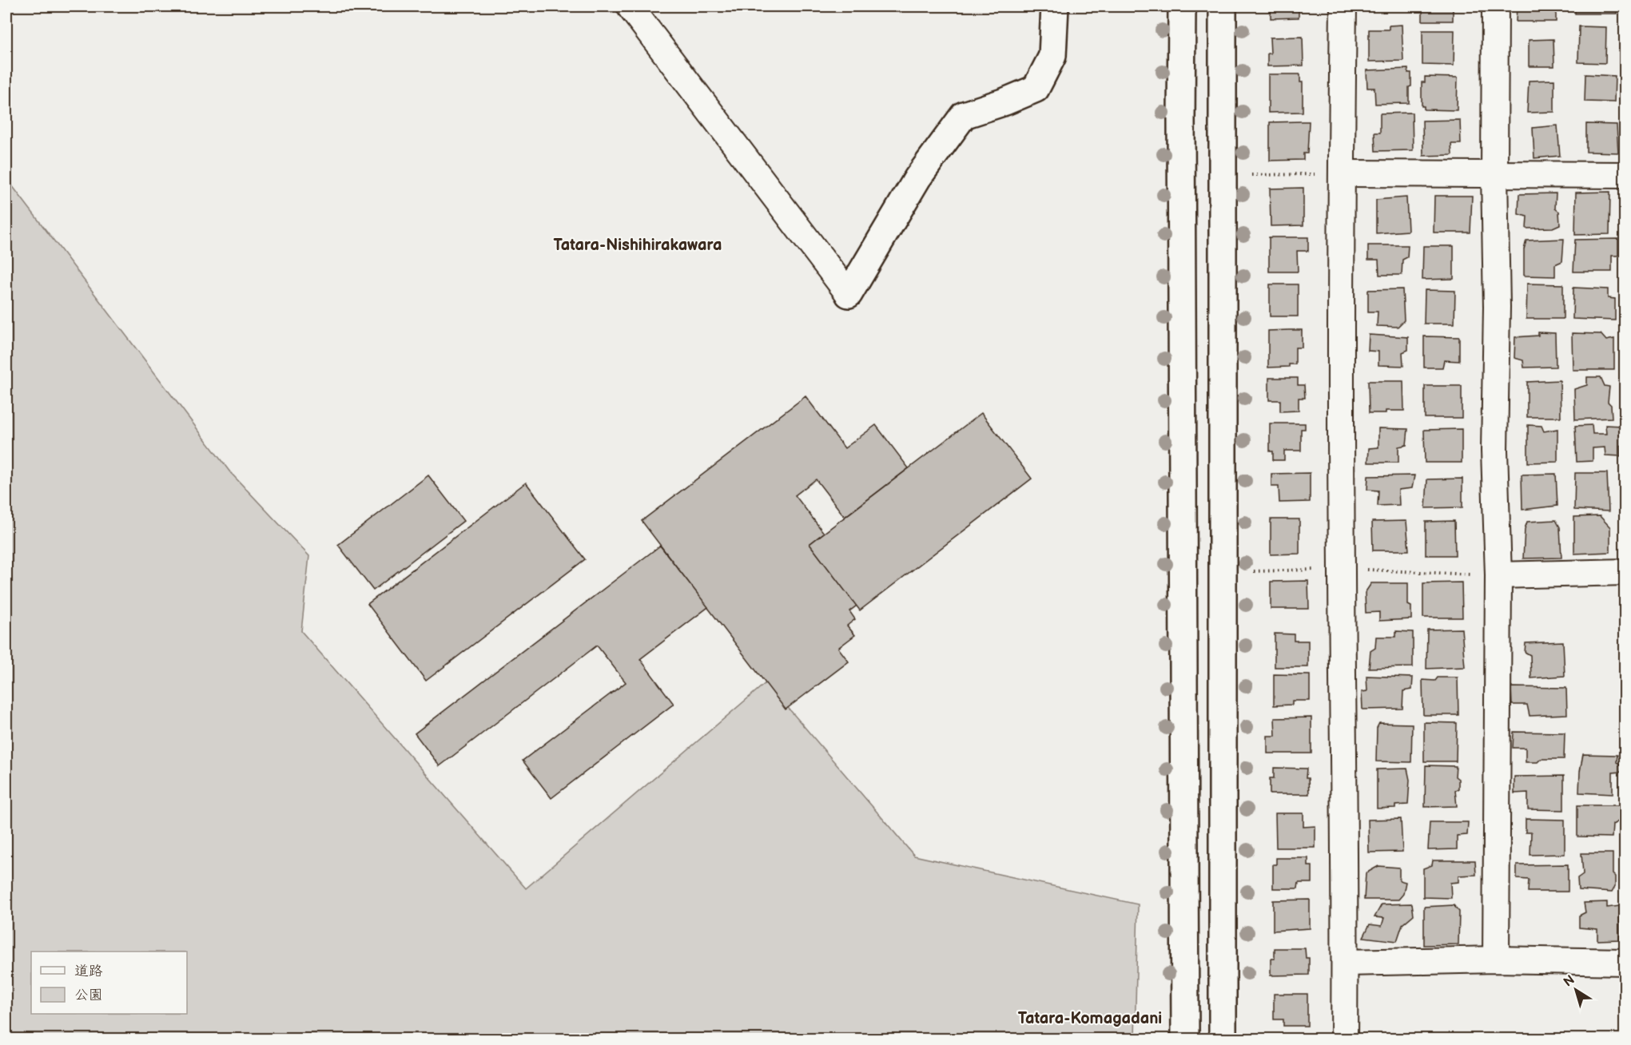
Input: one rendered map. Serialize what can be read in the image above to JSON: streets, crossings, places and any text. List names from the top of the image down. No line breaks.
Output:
{"districts":["Tatara-Nishihirakawara","Tatara-Komagadani"],"legend":["道路","公園"],"north":"top left"}
